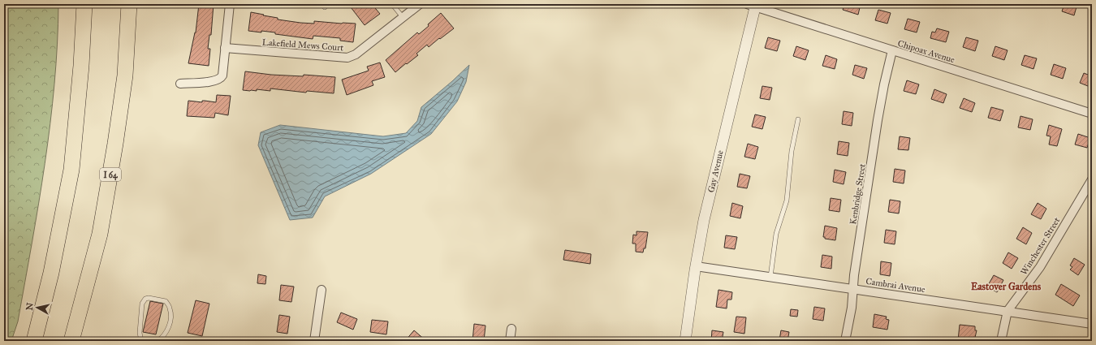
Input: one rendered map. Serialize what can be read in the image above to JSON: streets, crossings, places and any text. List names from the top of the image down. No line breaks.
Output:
{"streets":{"highway":["I 64"],"street":["Lakefield Mews Court","Chipoax Avenue","Gay Avenue","Kenbridge Street","Winchester Street","Cambrai Avenue"]},"crossings":[["Chipoax Avenue","Gay Avenue"],["Chipoax Avenue","Kenbridge Street"],["Gay Avenue","Cambrai Avenue"],["Kenbridge Street","Cambrai Avenue"],["Winchester Street","Cambrai Avenue"]],"districts":["Eastover Gardens"],"north":"left"}
